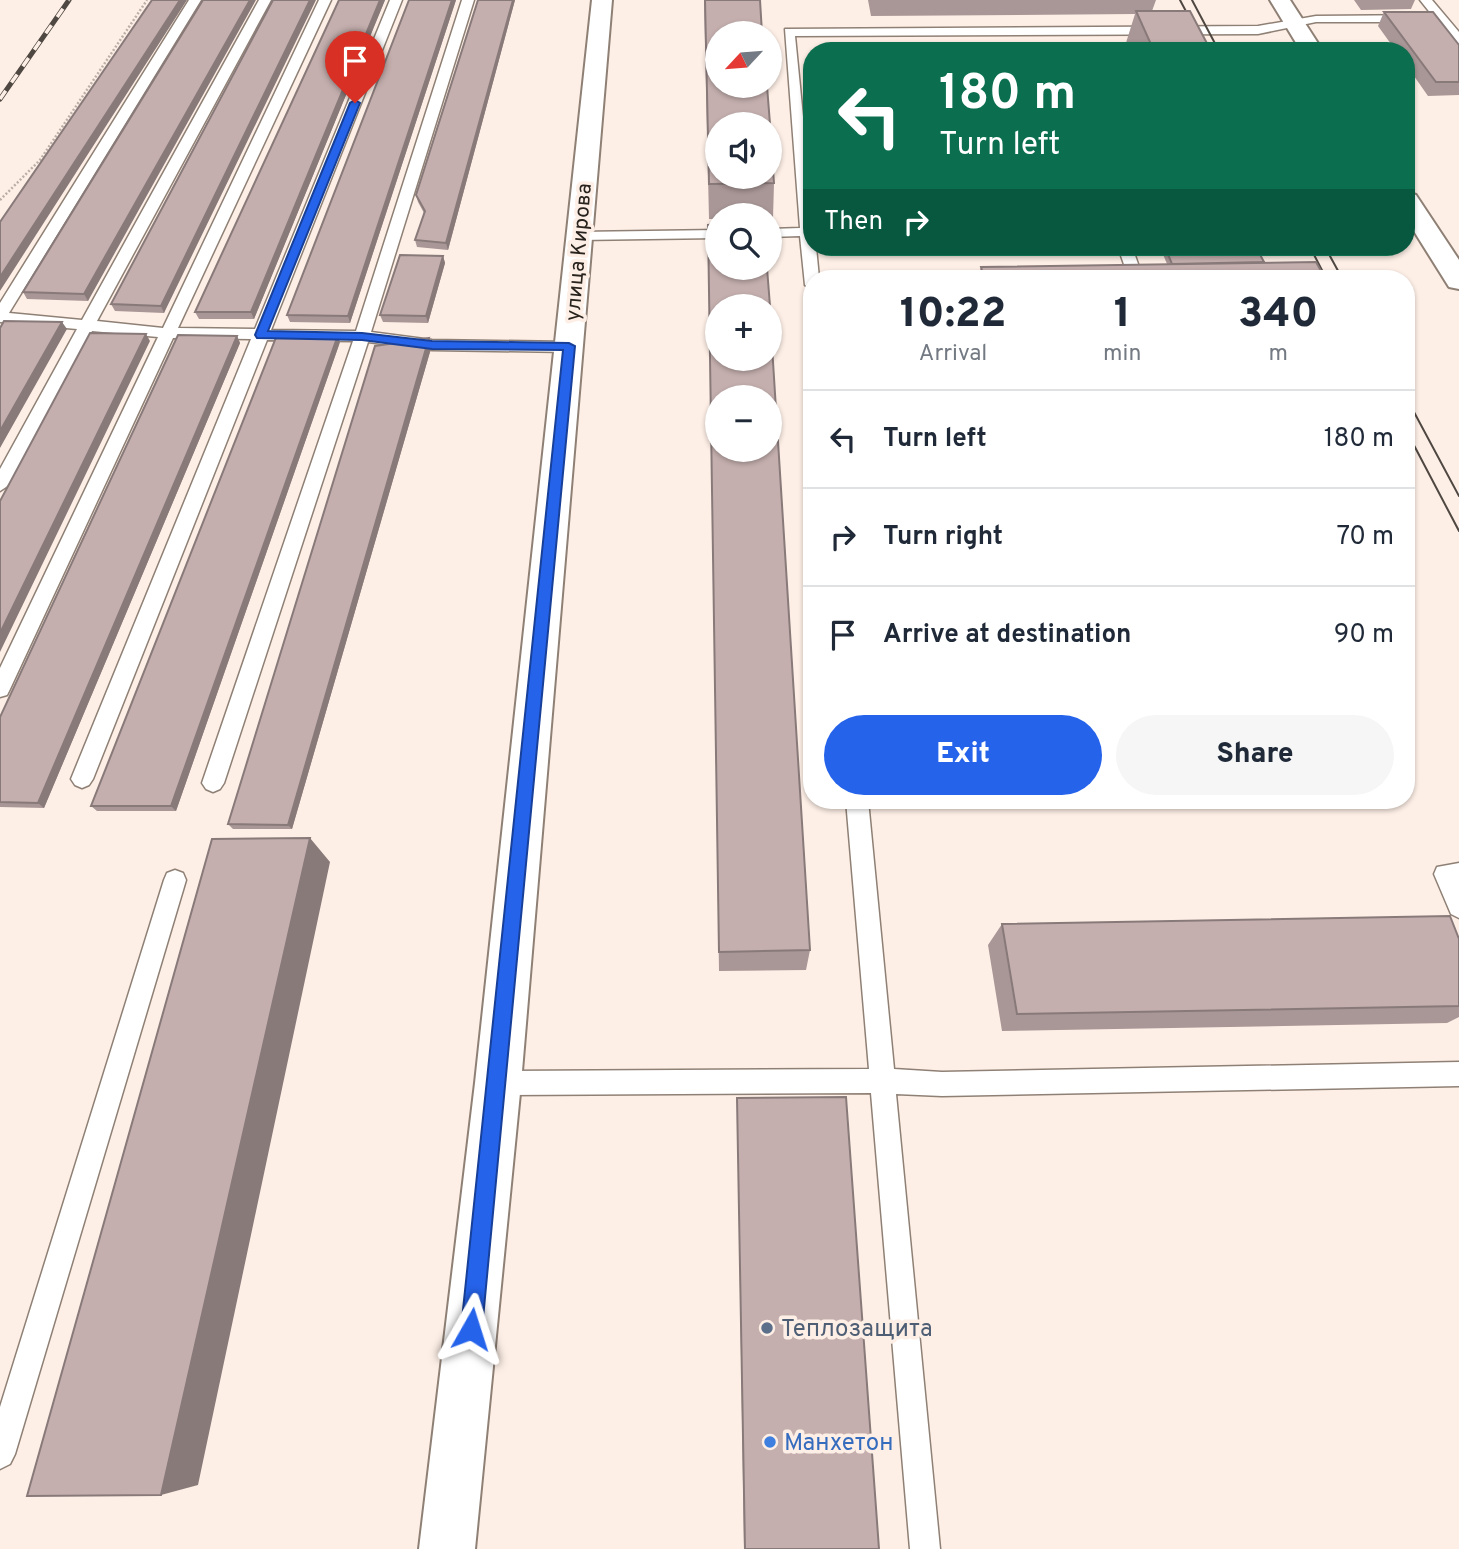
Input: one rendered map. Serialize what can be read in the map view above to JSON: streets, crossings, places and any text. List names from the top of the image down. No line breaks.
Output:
{"streets":{"street":["улица Кирова"]},"places":["Теплозащита","Манхетон"],"north":"bottom left","page":{"map_buttons":["+","−"],"turn":["180 m","Turn left"],"then":"Then","eta":["10:22","Arrival","1","min","340","m"],"list":[{"name":"Turn left","value":"180 m"},{"name":"Turn right","value":"70 m"},{"name":"Arrive at destination","value":"90 m"}],"buttons":["Exit","Share"]}}
